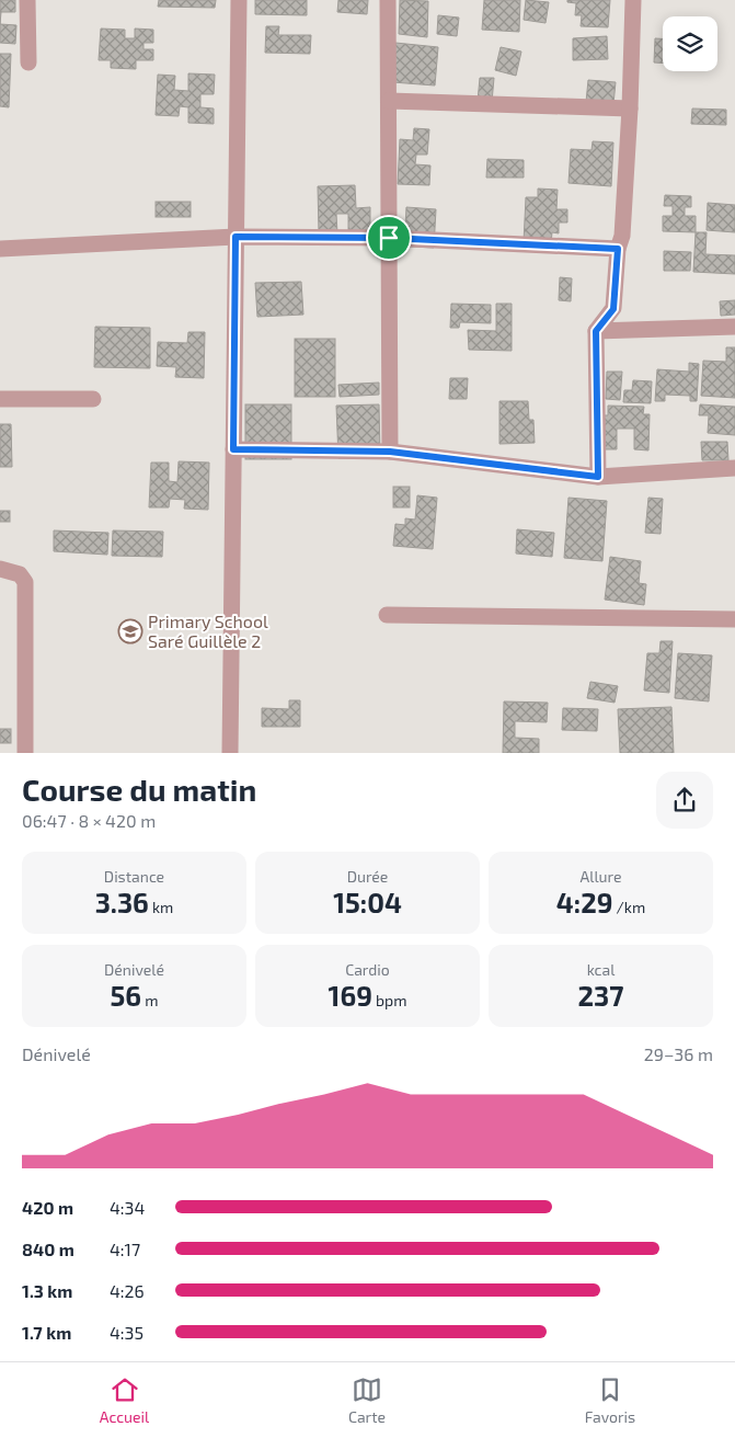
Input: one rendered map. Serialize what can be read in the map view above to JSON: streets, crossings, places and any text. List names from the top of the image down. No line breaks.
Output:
{"places":{"school or university":["Primary School Saré Guillèle 2"]},"page":{"heading":["Course du matin","06:47 · 8 × 420 m"],"stats":[["Distance","3.36 km"],["Durée","15:04"],["Allure","4:29 /km"],["Dénivelé","56 m"],["Cardio","169 bpm"],["kcal","237"]],"chart":["Dénivelé","29–36 m"],"list":[{"name":"420 m","note":"4:34"},{"name":"840 m","note":"4:17"},{"name":"1.3 km","note":"4:26"},{"name":"1.7 km","note":"4:35"}],"tabs":["Accueil","Carte","Favoris"]}}
